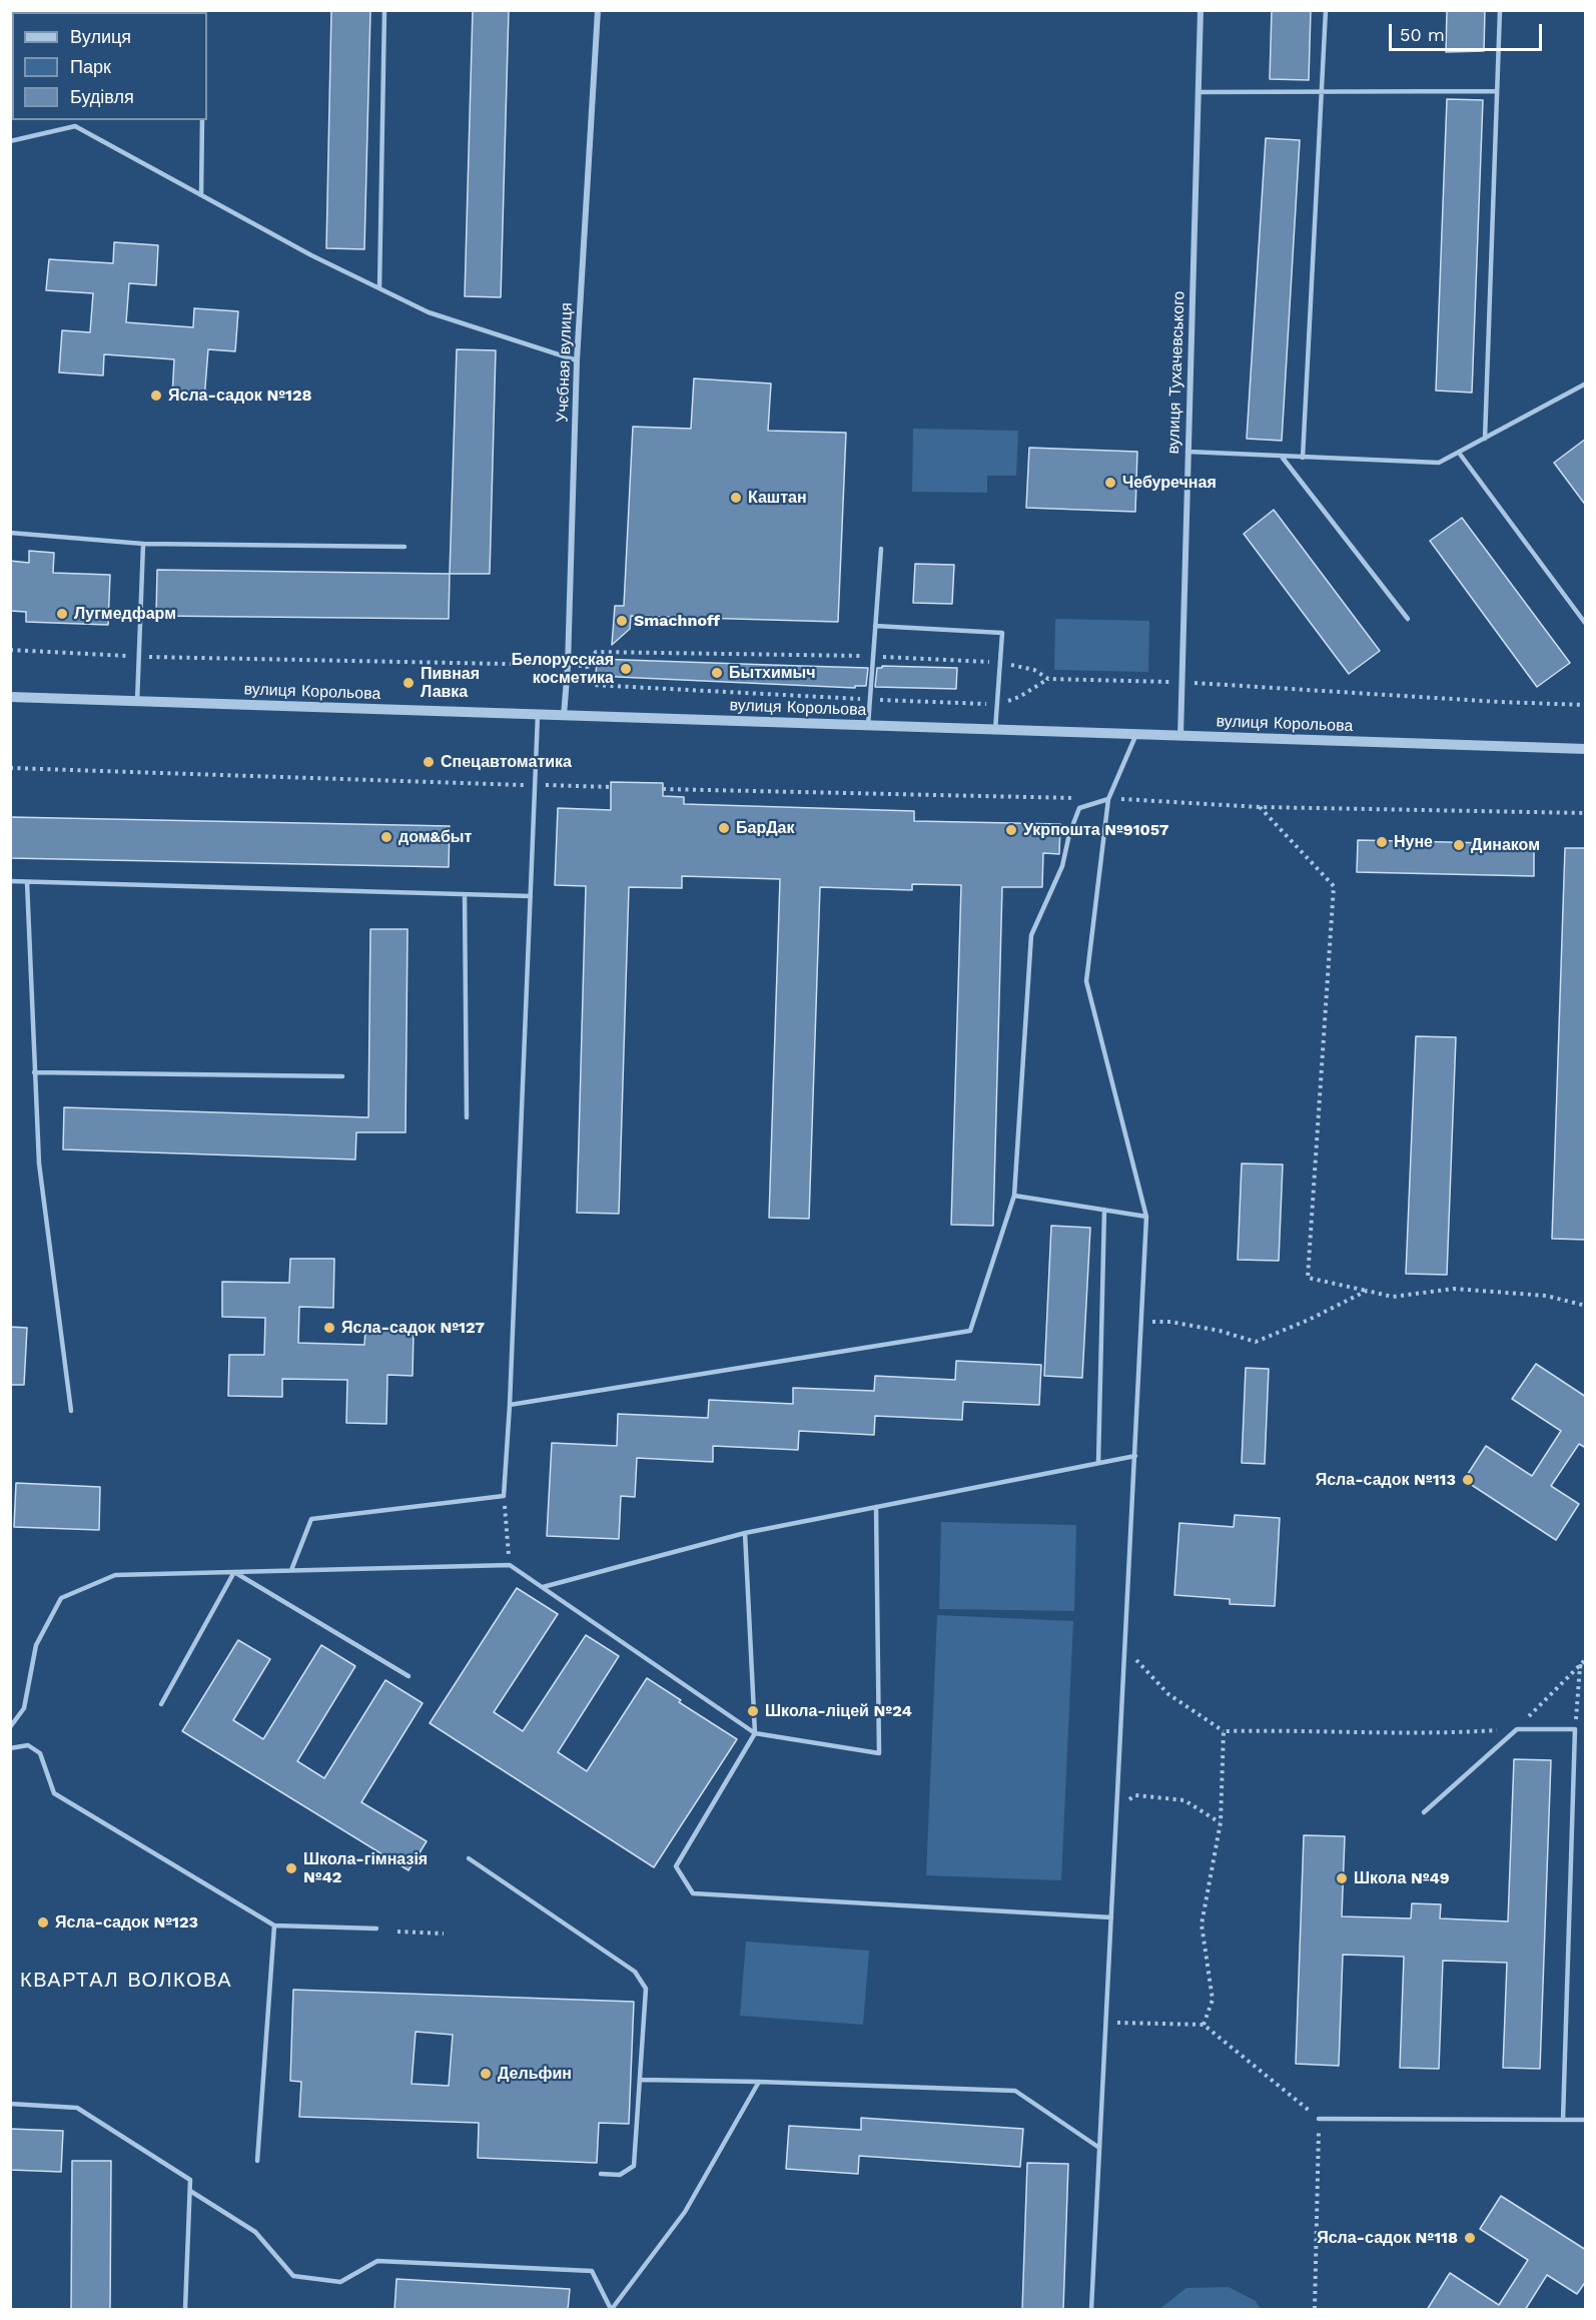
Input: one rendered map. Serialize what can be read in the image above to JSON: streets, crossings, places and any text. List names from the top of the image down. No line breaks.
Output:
{"streets":{"street":["Учєбная вулиця","вулиця Тухачевського","вулиця Корольова"]},"crossings":[["Учєбная вулиця","вулиця Корольова"],["вулиця Тухачевського","вулиця Корольова"]],"districts":["КВАРТАЛ ВОЛКОВА"],"places":["Ясла-садок №128","Чебуречная","Каштан","Лугмедфарм","Smachnoff","Белорусская косметика","Бытхимыч","Пивная Лавка","Спецавтоматика","БарДак","Укрпошта №91057","дом&быт","Нуне","Динаком","Ясла-садок №127","Ясла-садок №113","Школа-ліцей №24","Школа-гімназія №42","Школа №49","Ясла-садок №123","Дельфин","Ясла-садок №118"],"legend":["Вулиця","Парк","Будівля"],"scale_bar":"50 m"}
